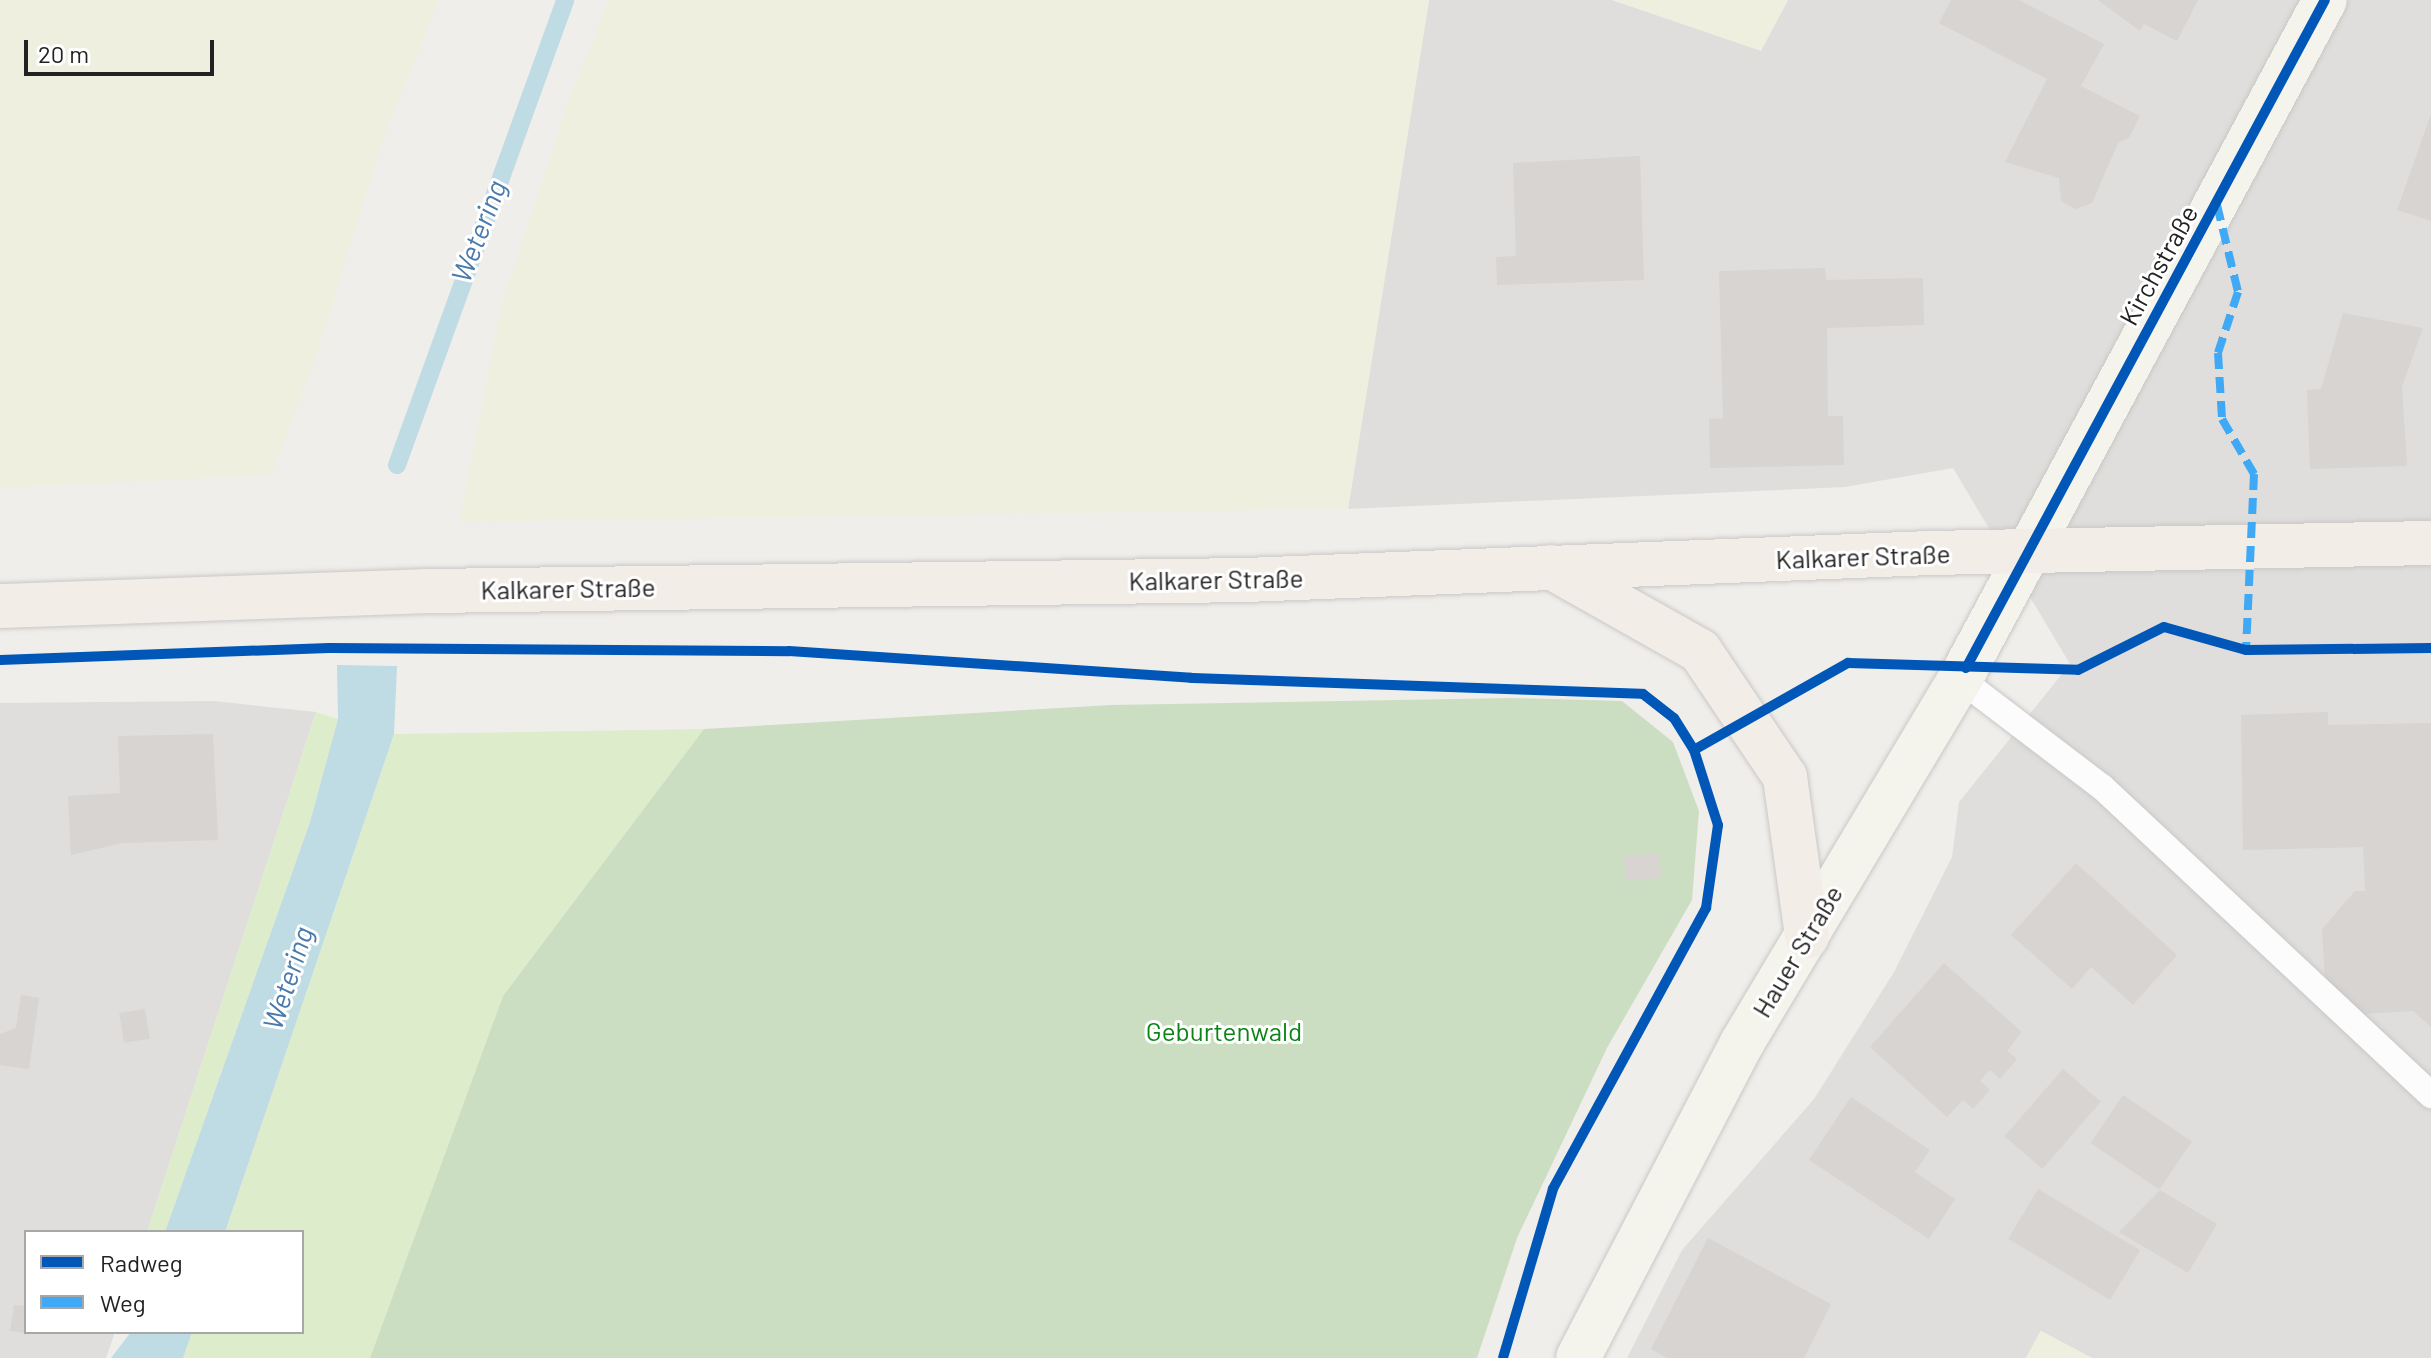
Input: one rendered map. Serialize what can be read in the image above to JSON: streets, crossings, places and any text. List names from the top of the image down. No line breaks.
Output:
{"streets":{"main road":["Kalkarer Straße"],"street":["Kirchstraße","Hauer Straße"]},"crossings":[["Kirchstraße","Kalkarer Straße"],["Kirchstraße","Hauer Straße"],["Kalkarer Straße","Hauer Straße"]],"water":["Wetering"],"parks":["Geburtenwald"],"legend":["Radweg","Weg"],"scale_bar":"20 m"}
